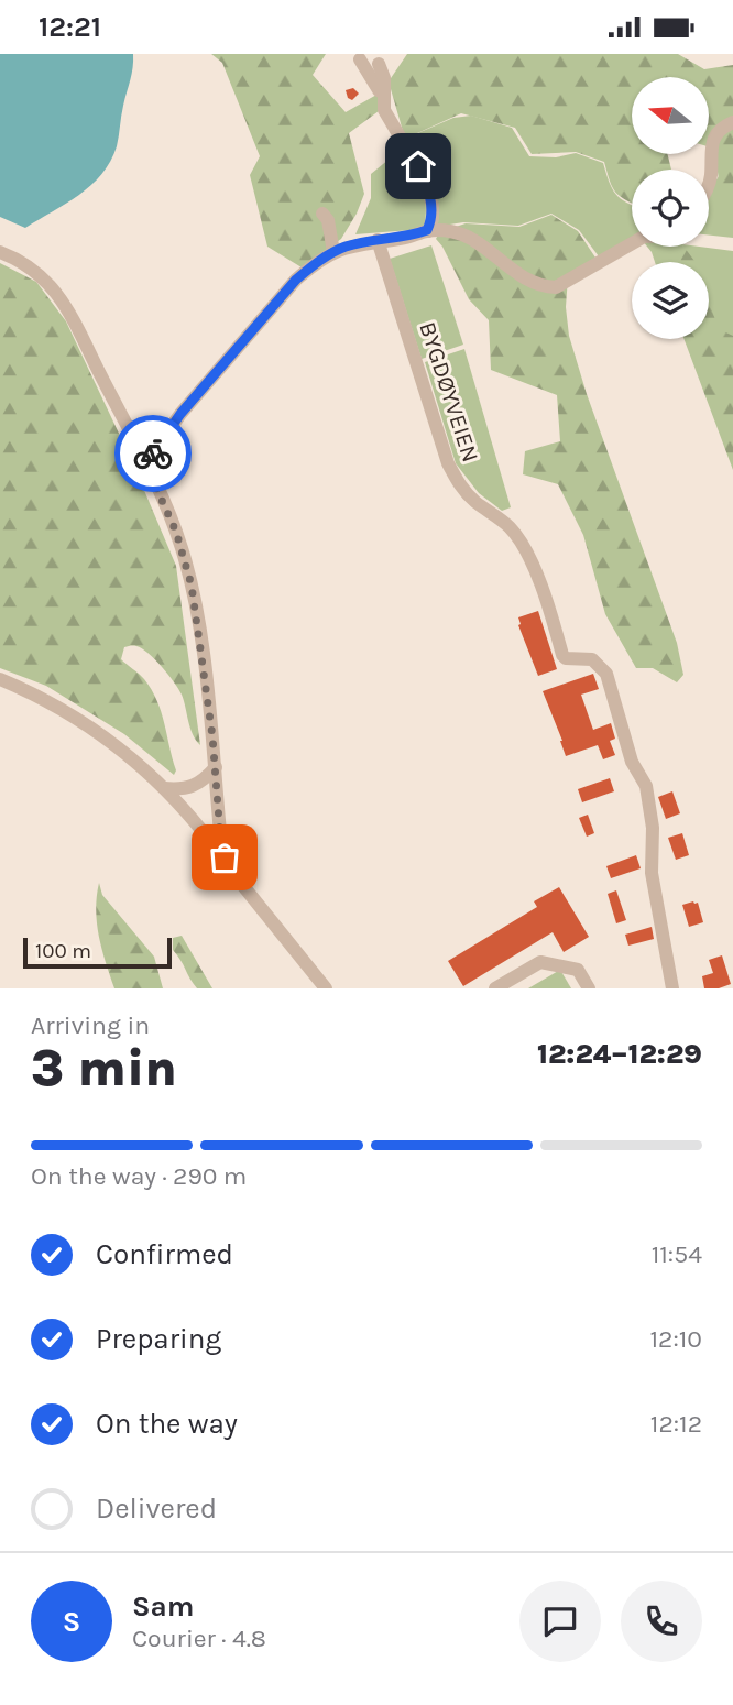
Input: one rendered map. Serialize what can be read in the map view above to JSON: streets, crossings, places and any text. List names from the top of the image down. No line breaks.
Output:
{"streets":{"street":["BYGDØYVEIEN"]},"scale_bar":"100 m","north":"left","page":{"status":"12:21","scale":"100 m","heading":["3 min","Arriving in","12:24–12:29"],"panel":["Sam","Courier · 4.8"],"bar":"On the way · 290 m","list":[["Confirmed","11:54"],["Preparing","12:10"],["On the way","12:12"],"Delivered"],"round":"S"}}
